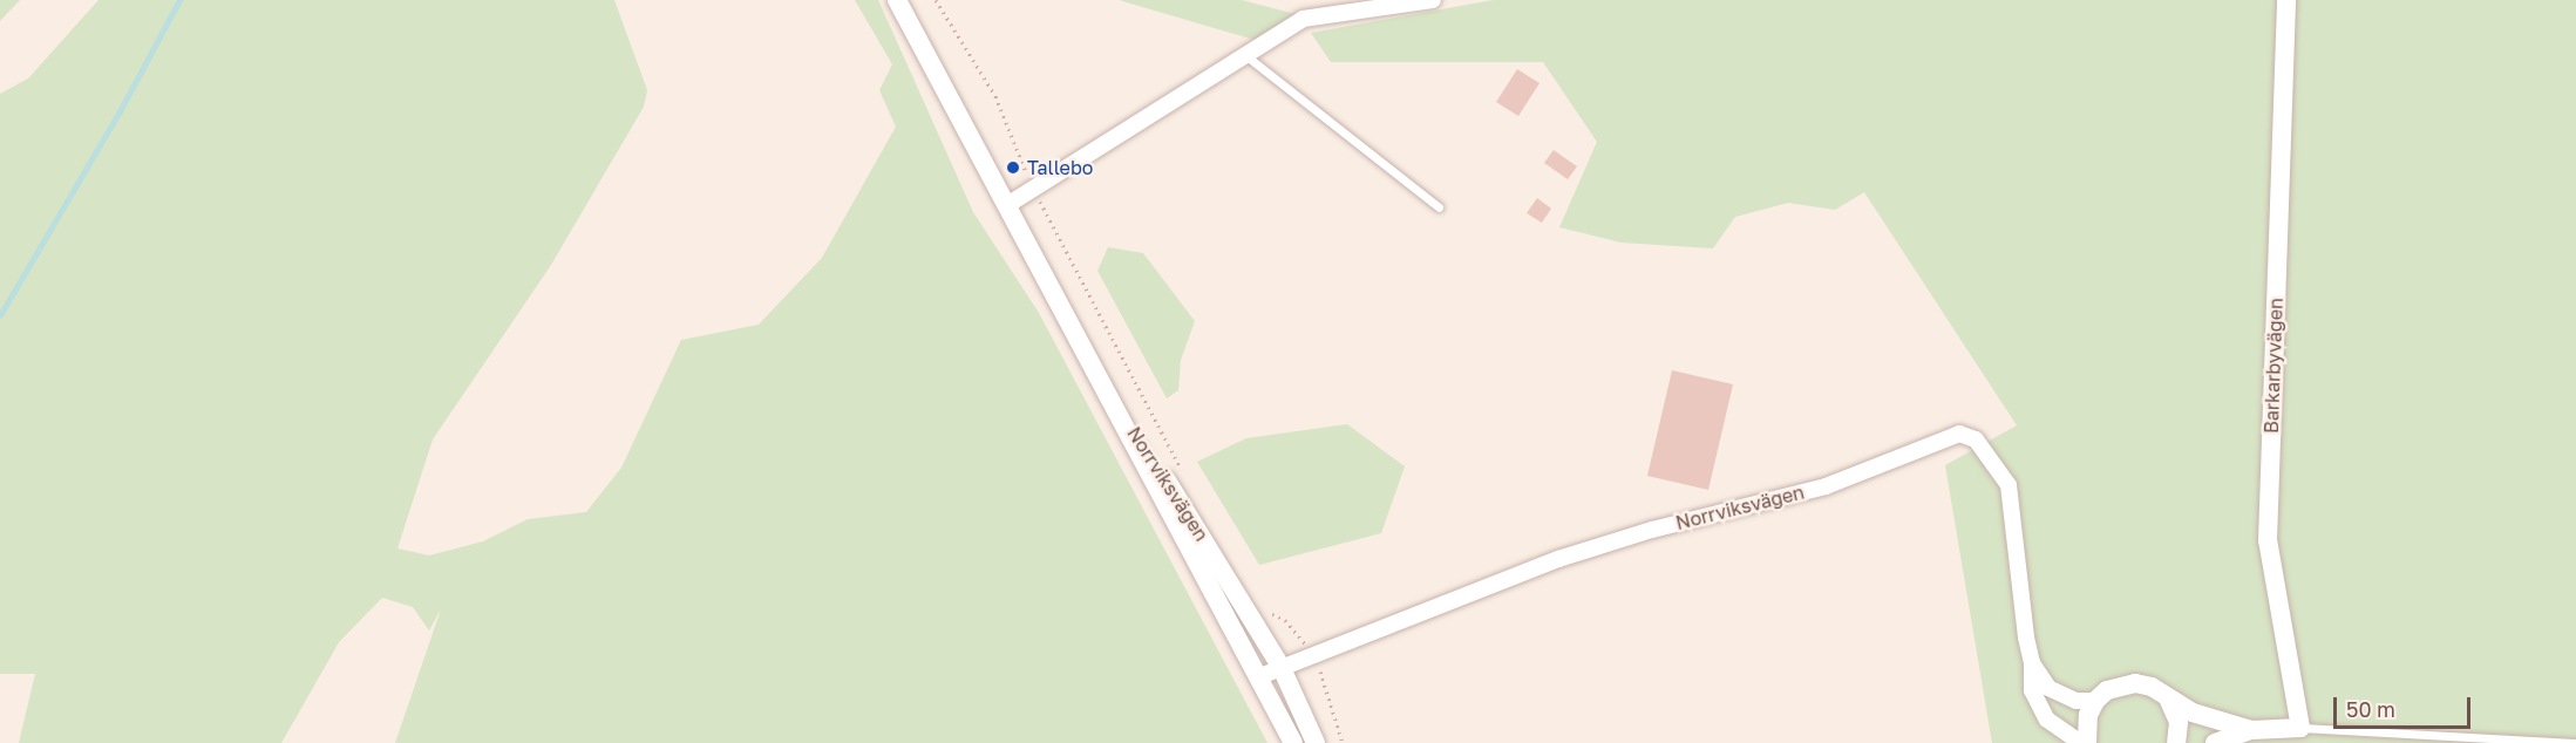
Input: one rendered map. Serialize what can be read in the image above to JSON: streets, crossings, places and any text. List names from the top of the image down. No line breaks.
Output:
{"streets":{"street":["Barkarbyvägen","Norrviksvägen"]},"places":["Tallebo"],"scale_bar":"50 m"}
